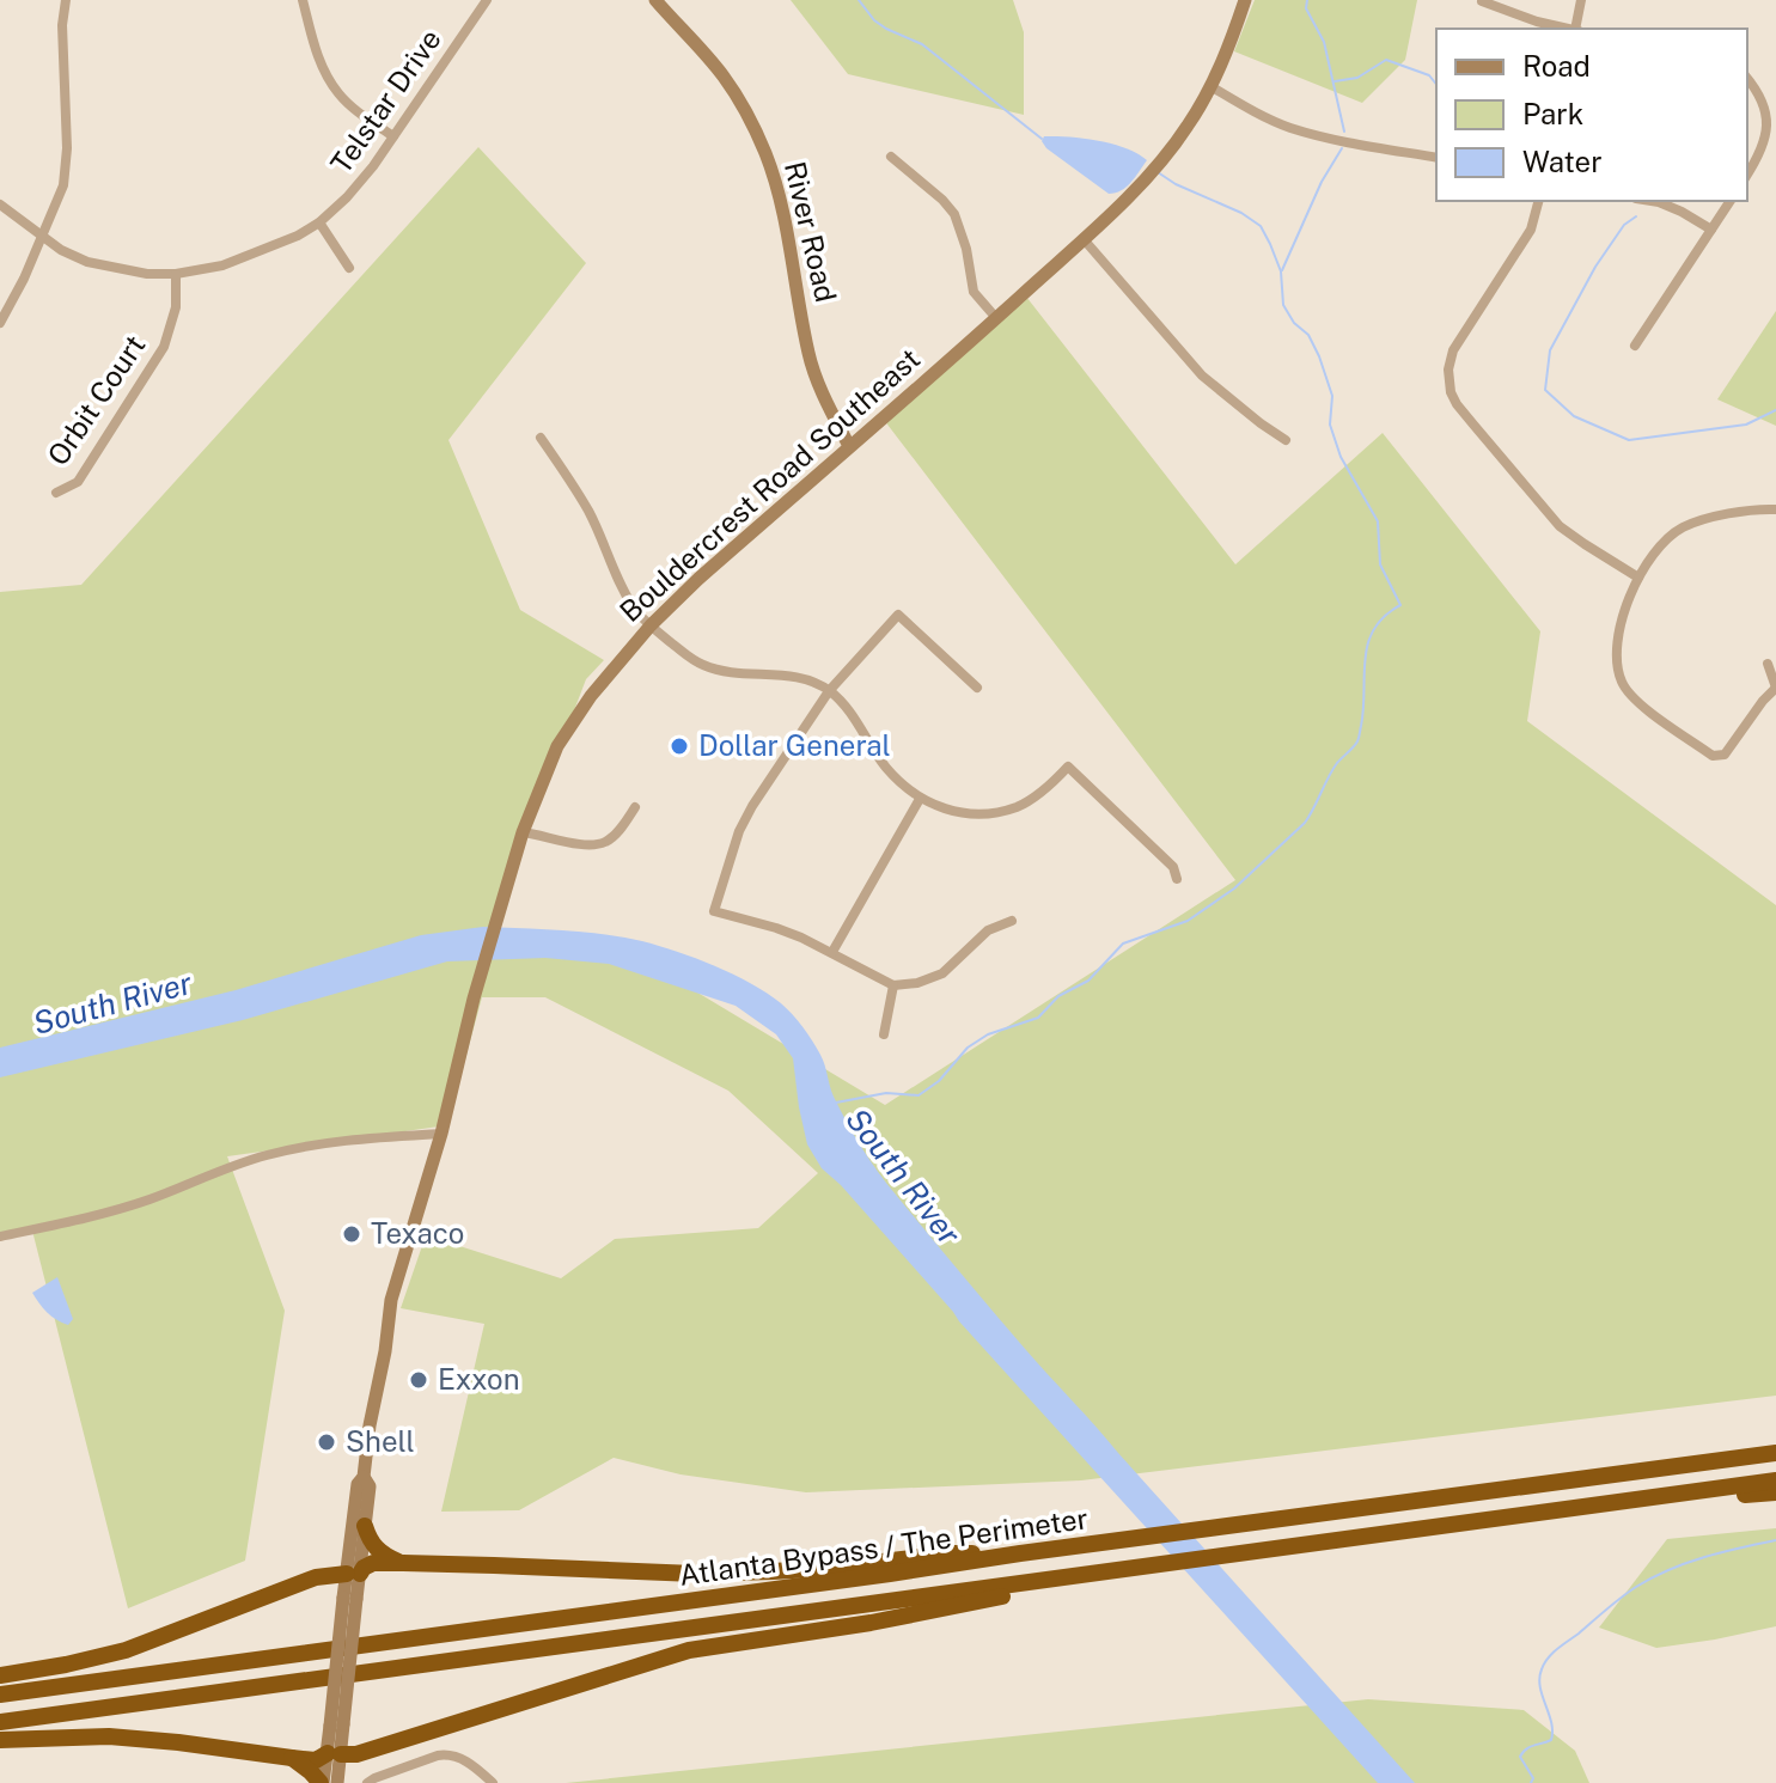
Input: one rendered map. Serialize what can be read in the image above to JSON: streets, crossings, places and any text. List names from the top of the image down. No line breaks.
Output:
{"streets":{"highway":["Atlanta Bypass / The Perimeter"],"street":["Telstar Drive","River Road","Orbit Court","Bouldercrest Road Southeast"]},"crossings":[["Telstar Drive","Orbit Court"],["River Road","Bouldercrest Road Southeast"]],"water":["South River"],"places":["Dollar General","Texaco","Exxon","Shell"],"legend":["Road","Park","Water"]}
